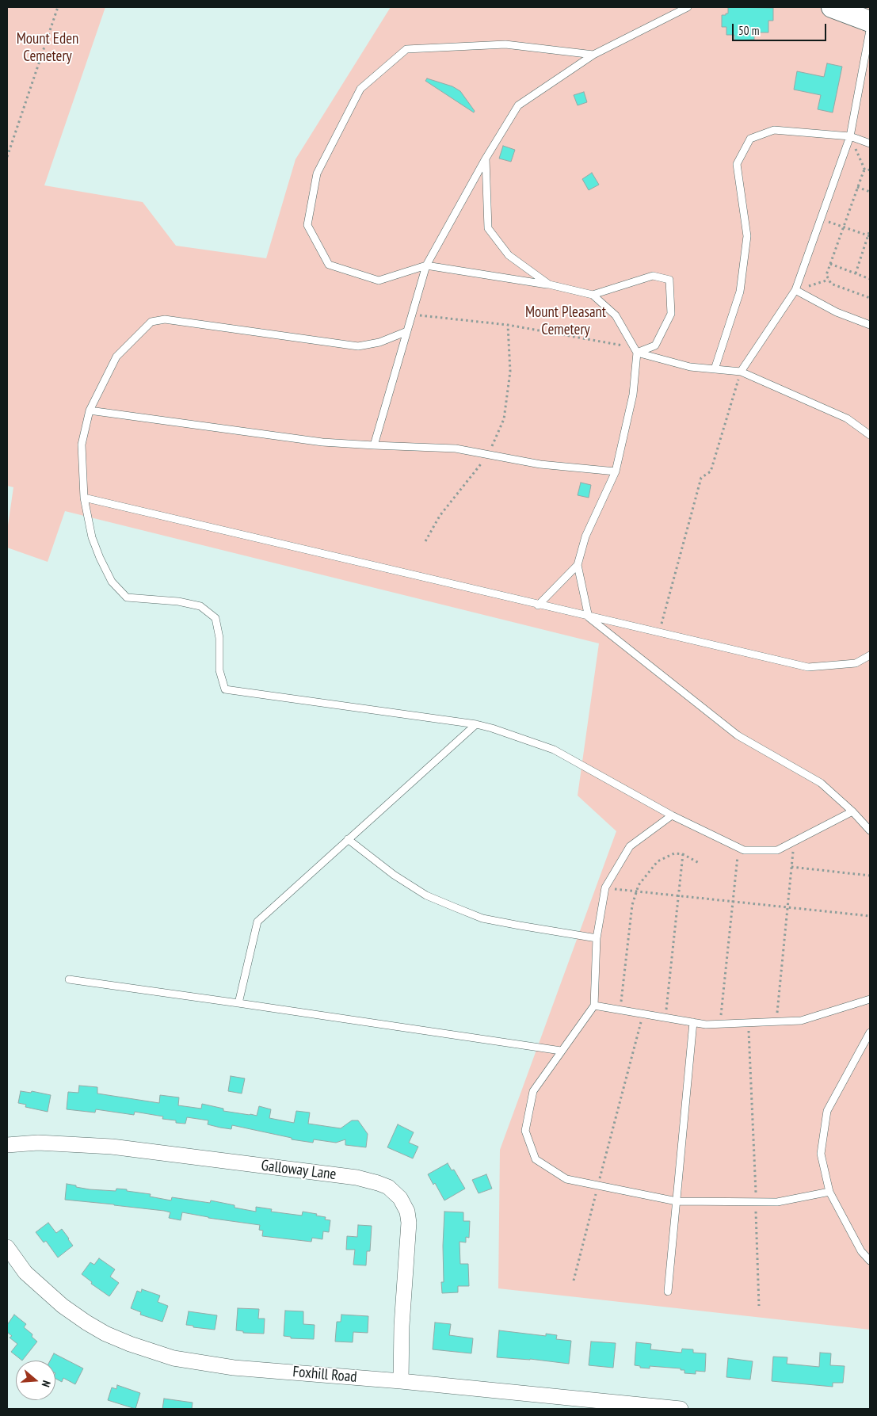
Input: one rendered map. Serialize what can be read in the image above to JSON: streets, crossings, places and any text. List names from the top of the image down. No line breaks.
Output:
{"streets":{"street":["Galloway Lane","Foxhill Road"]},"crossings":[["Galloway Lane","Foxhill Road"]],"parks":["Mount Eden Cemetery","Mount Pleasant Cemetery"],"scale_bar":"50 m","north":"right"}
